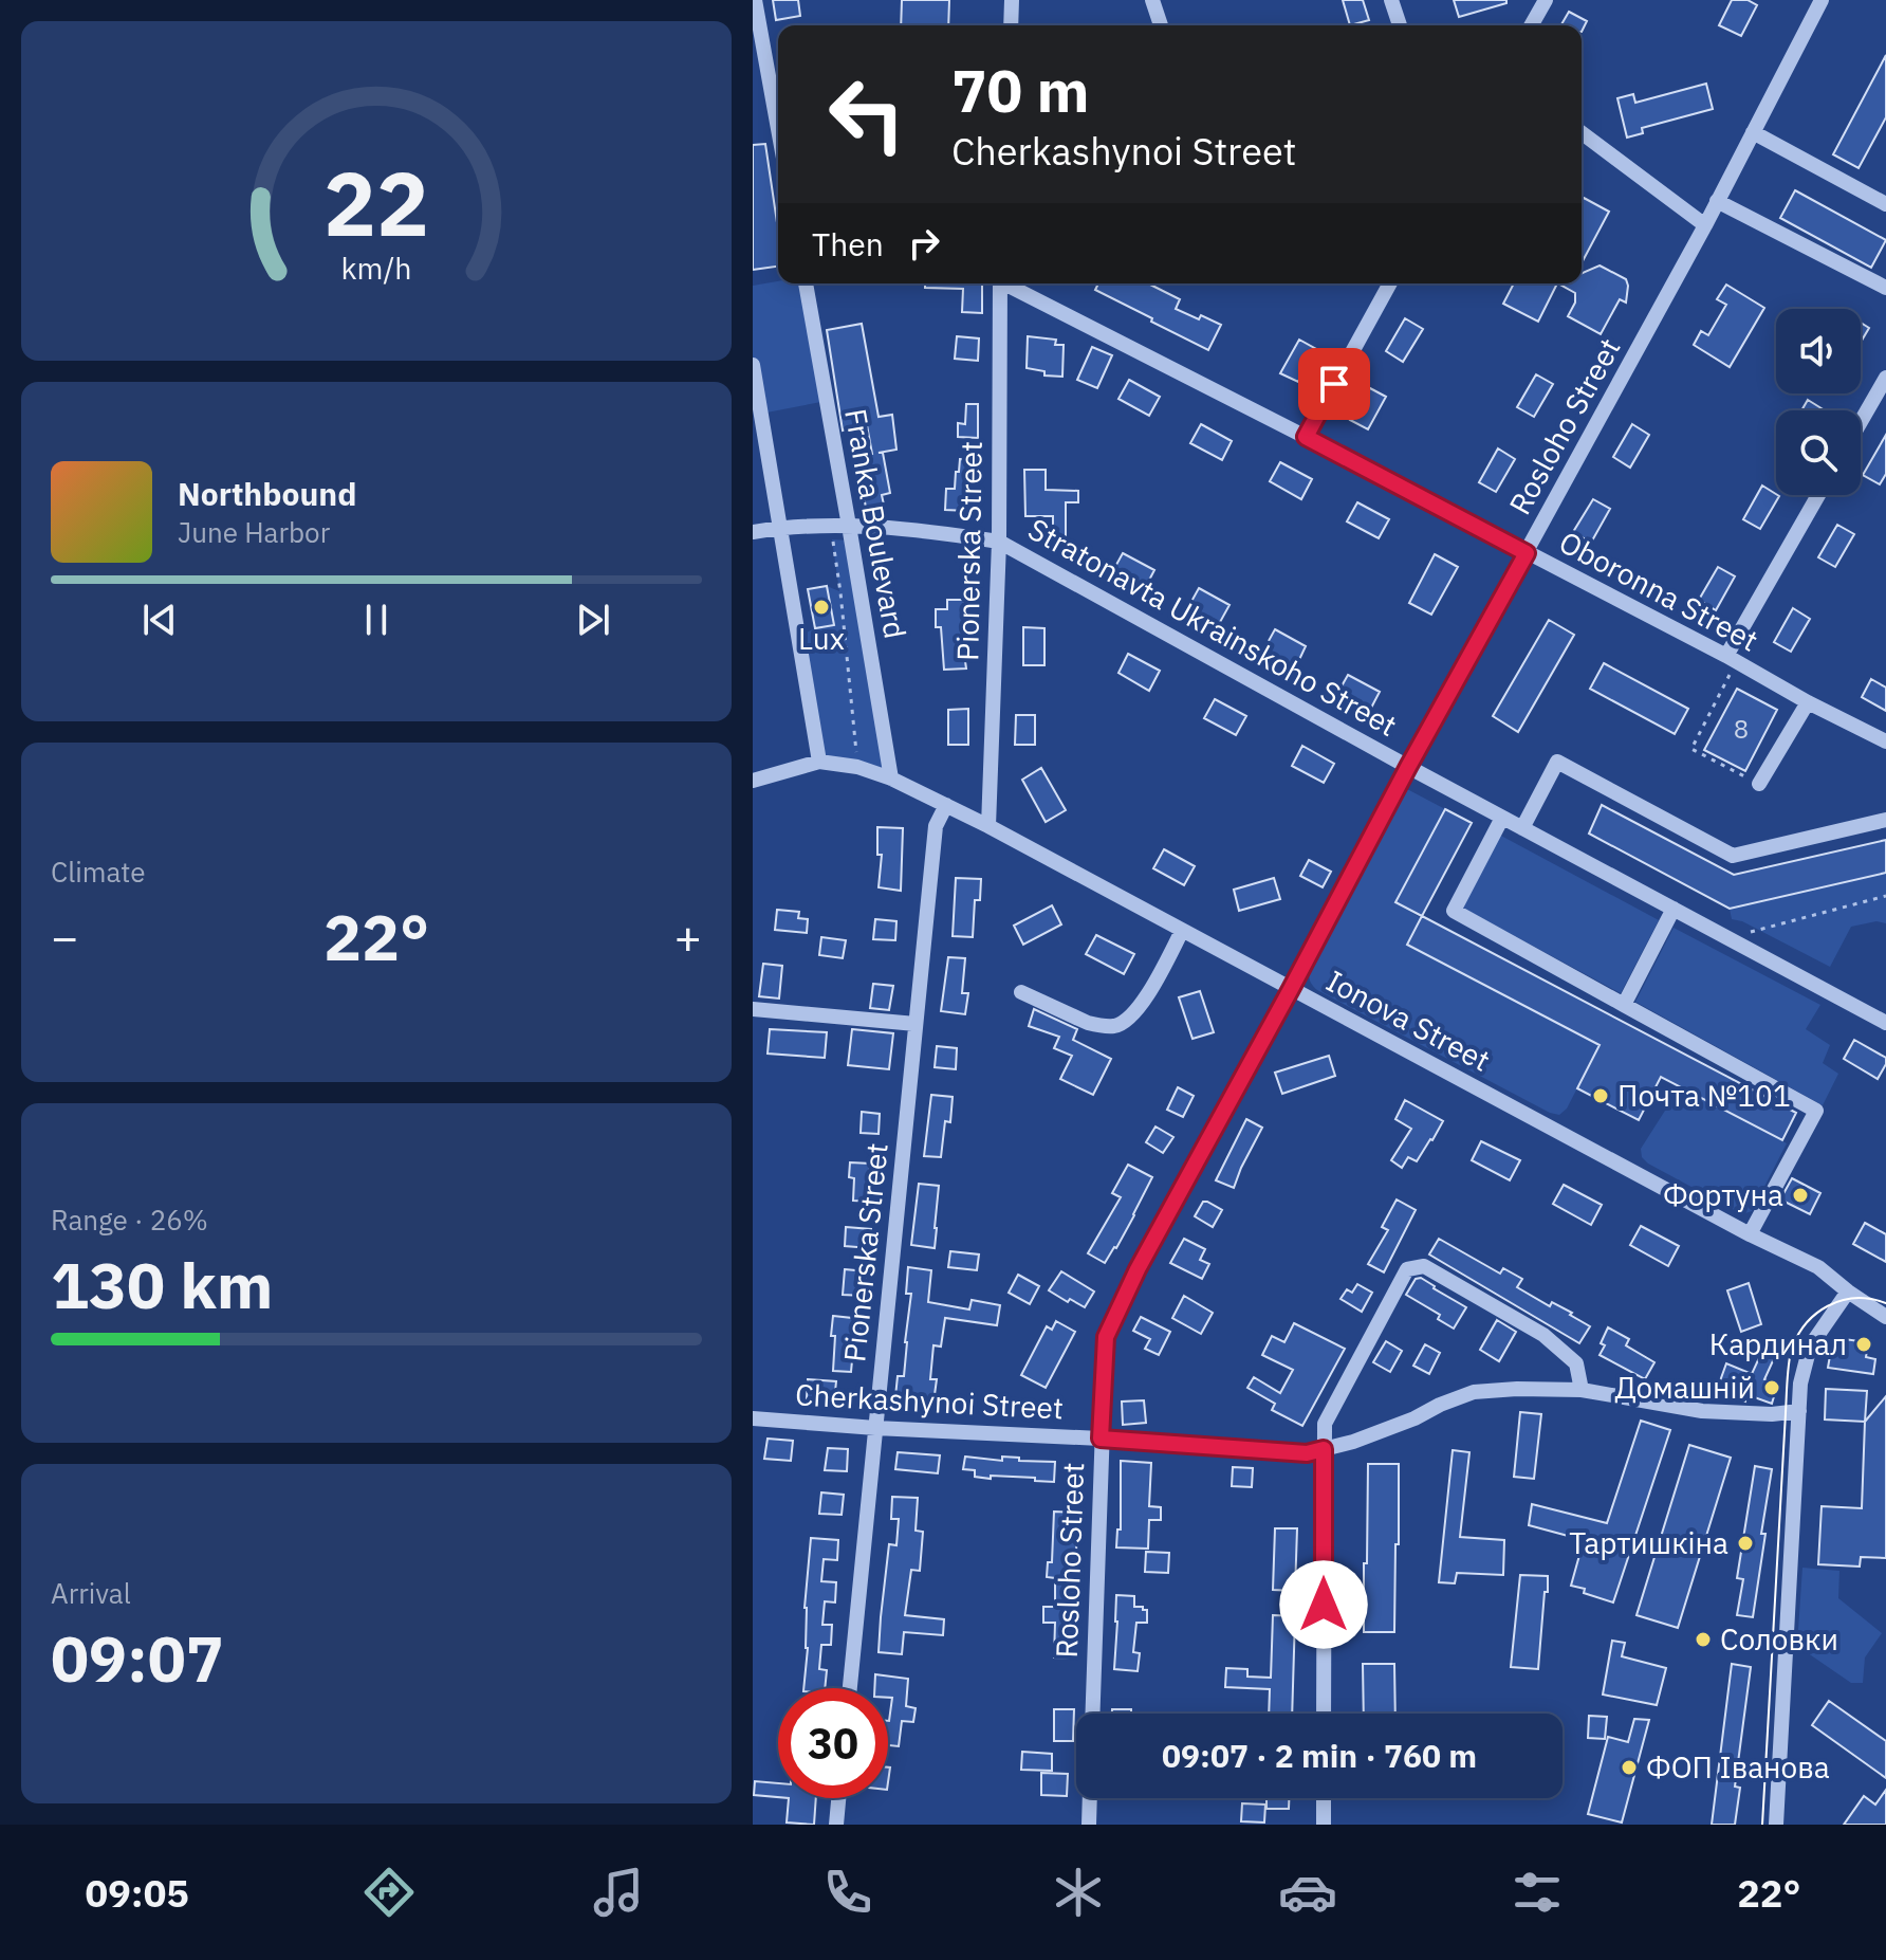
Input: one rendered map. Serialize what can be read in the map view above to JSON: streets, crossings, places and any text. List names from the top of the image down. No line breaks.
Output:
{"streets":{"street":["Rosloho Street","Franka Boulevard","Pionerska Street","Oboronna Street","Stratonavta Ukrainskoho Street","Ionova Street","Cherkashynoi Street"]},"crossings":[["Rosloho Street","Oboronna Street"],["Rosloho Street","Stratonavta Ukrainskoho Street"],["Rosloho Street","Ionova Street"],["Rosloho Street","Cherkashynoi Street"],["Franka Boulevard","Stratonavta Ukrainskoho Street"],["Franka Boulevard","Ionova Street"],["Pionerska Street","Stratonavta Ukrainskoho Street"],["Pionerska Street","Ionova Street"],["Pionerska Street","Cherkashynoi Street"]],"places":["Lux","Почта №101","Фортуна","Кардинал","Домашній","Тартишкіна","Соловки","ФОП Іванова"],"house_numbers":["8"],"page":{"turn":["70 m","Cherkashynoi Street"],"then":"Then","song":["Northbound","June Harbor"],"tile":["Climate",["Range · 26%","130 km"],["Arrival","09:07"]],"heat":["−","22°","+"],"limit":"30","trip":"09:07 · 2 min · 760 m","tabs":["09:05","22°"],"gauge":["22","km/h"]}}
